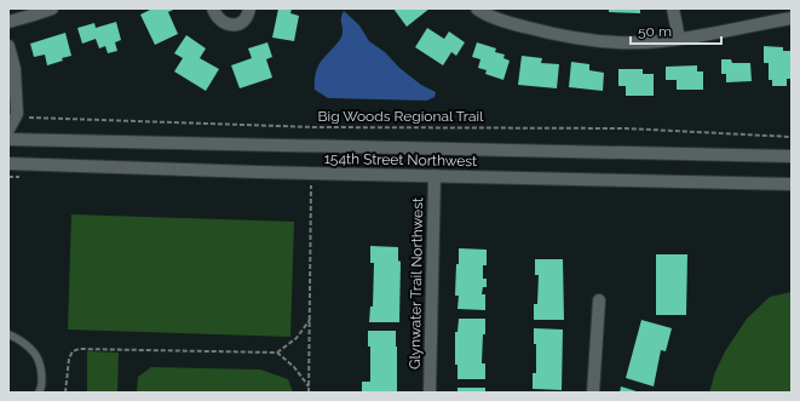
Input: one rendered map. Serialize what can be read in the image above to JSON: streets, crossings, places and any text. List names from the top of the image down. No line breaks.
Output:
{"streets":{"street":["154th Street Northwest","Glynwater Trail Northwest"],"path":["Big Woods Regional Trail"]},"crossings":[["154th Street Northwest","Glynwater Trail Northwest"]],"scale_bar":"50 m"}
